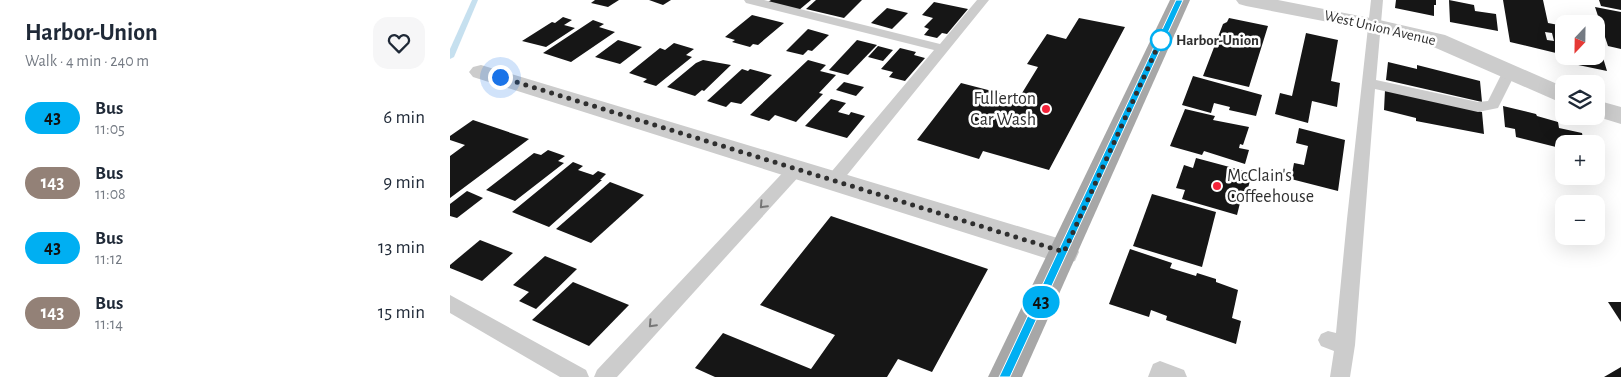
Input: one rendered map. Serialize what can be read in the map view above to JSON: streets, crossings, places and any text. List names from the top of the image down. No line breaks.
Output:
{"streets":{"street":["West Union Avenue"]},"places":["Harbor-Union","Fullerton Car Wash","McClain's Coffeehouse"],"lines":["bus line 43"],"north":"bottom","page":{"heading":["Harbor-Union","Walk · 4 min · 240 m"],"on_map":"43","map_buttons":["+","−"],"list":[{"mark":"43","name":"Bus","note":"11:05","value":"6 min"},{"mark":"143","name":"Bus","note":"11:08","value":"9 min"},{"mark":"43","name":"Bus","note":"11:12","value":"13 min"},{"mark":"143","name":"Bus","note":"11:14","value":"15 min"}]}}
